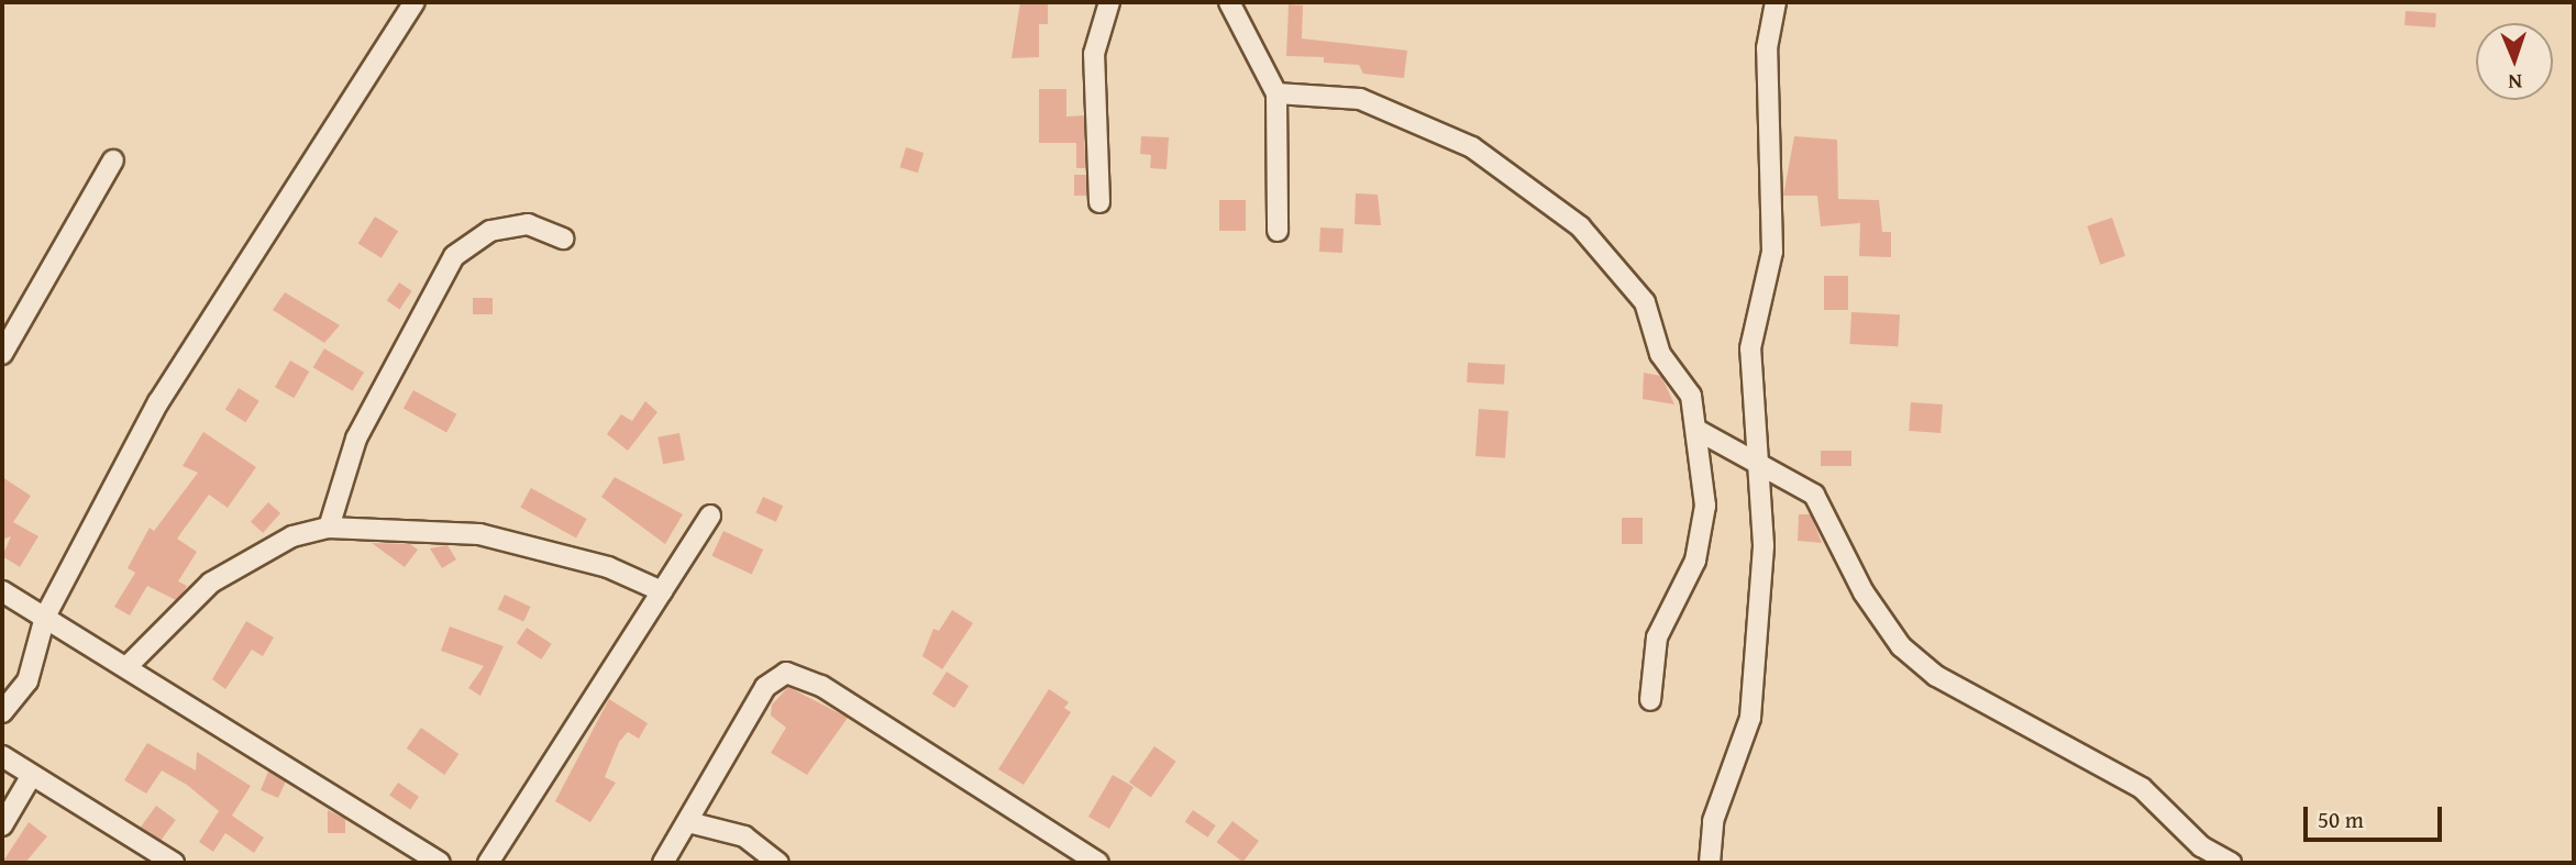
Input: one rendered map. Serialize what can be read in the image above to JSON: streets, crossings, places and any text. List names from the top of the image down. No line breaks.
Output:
{"scale_bar":"50 m","north":"bottom"}
